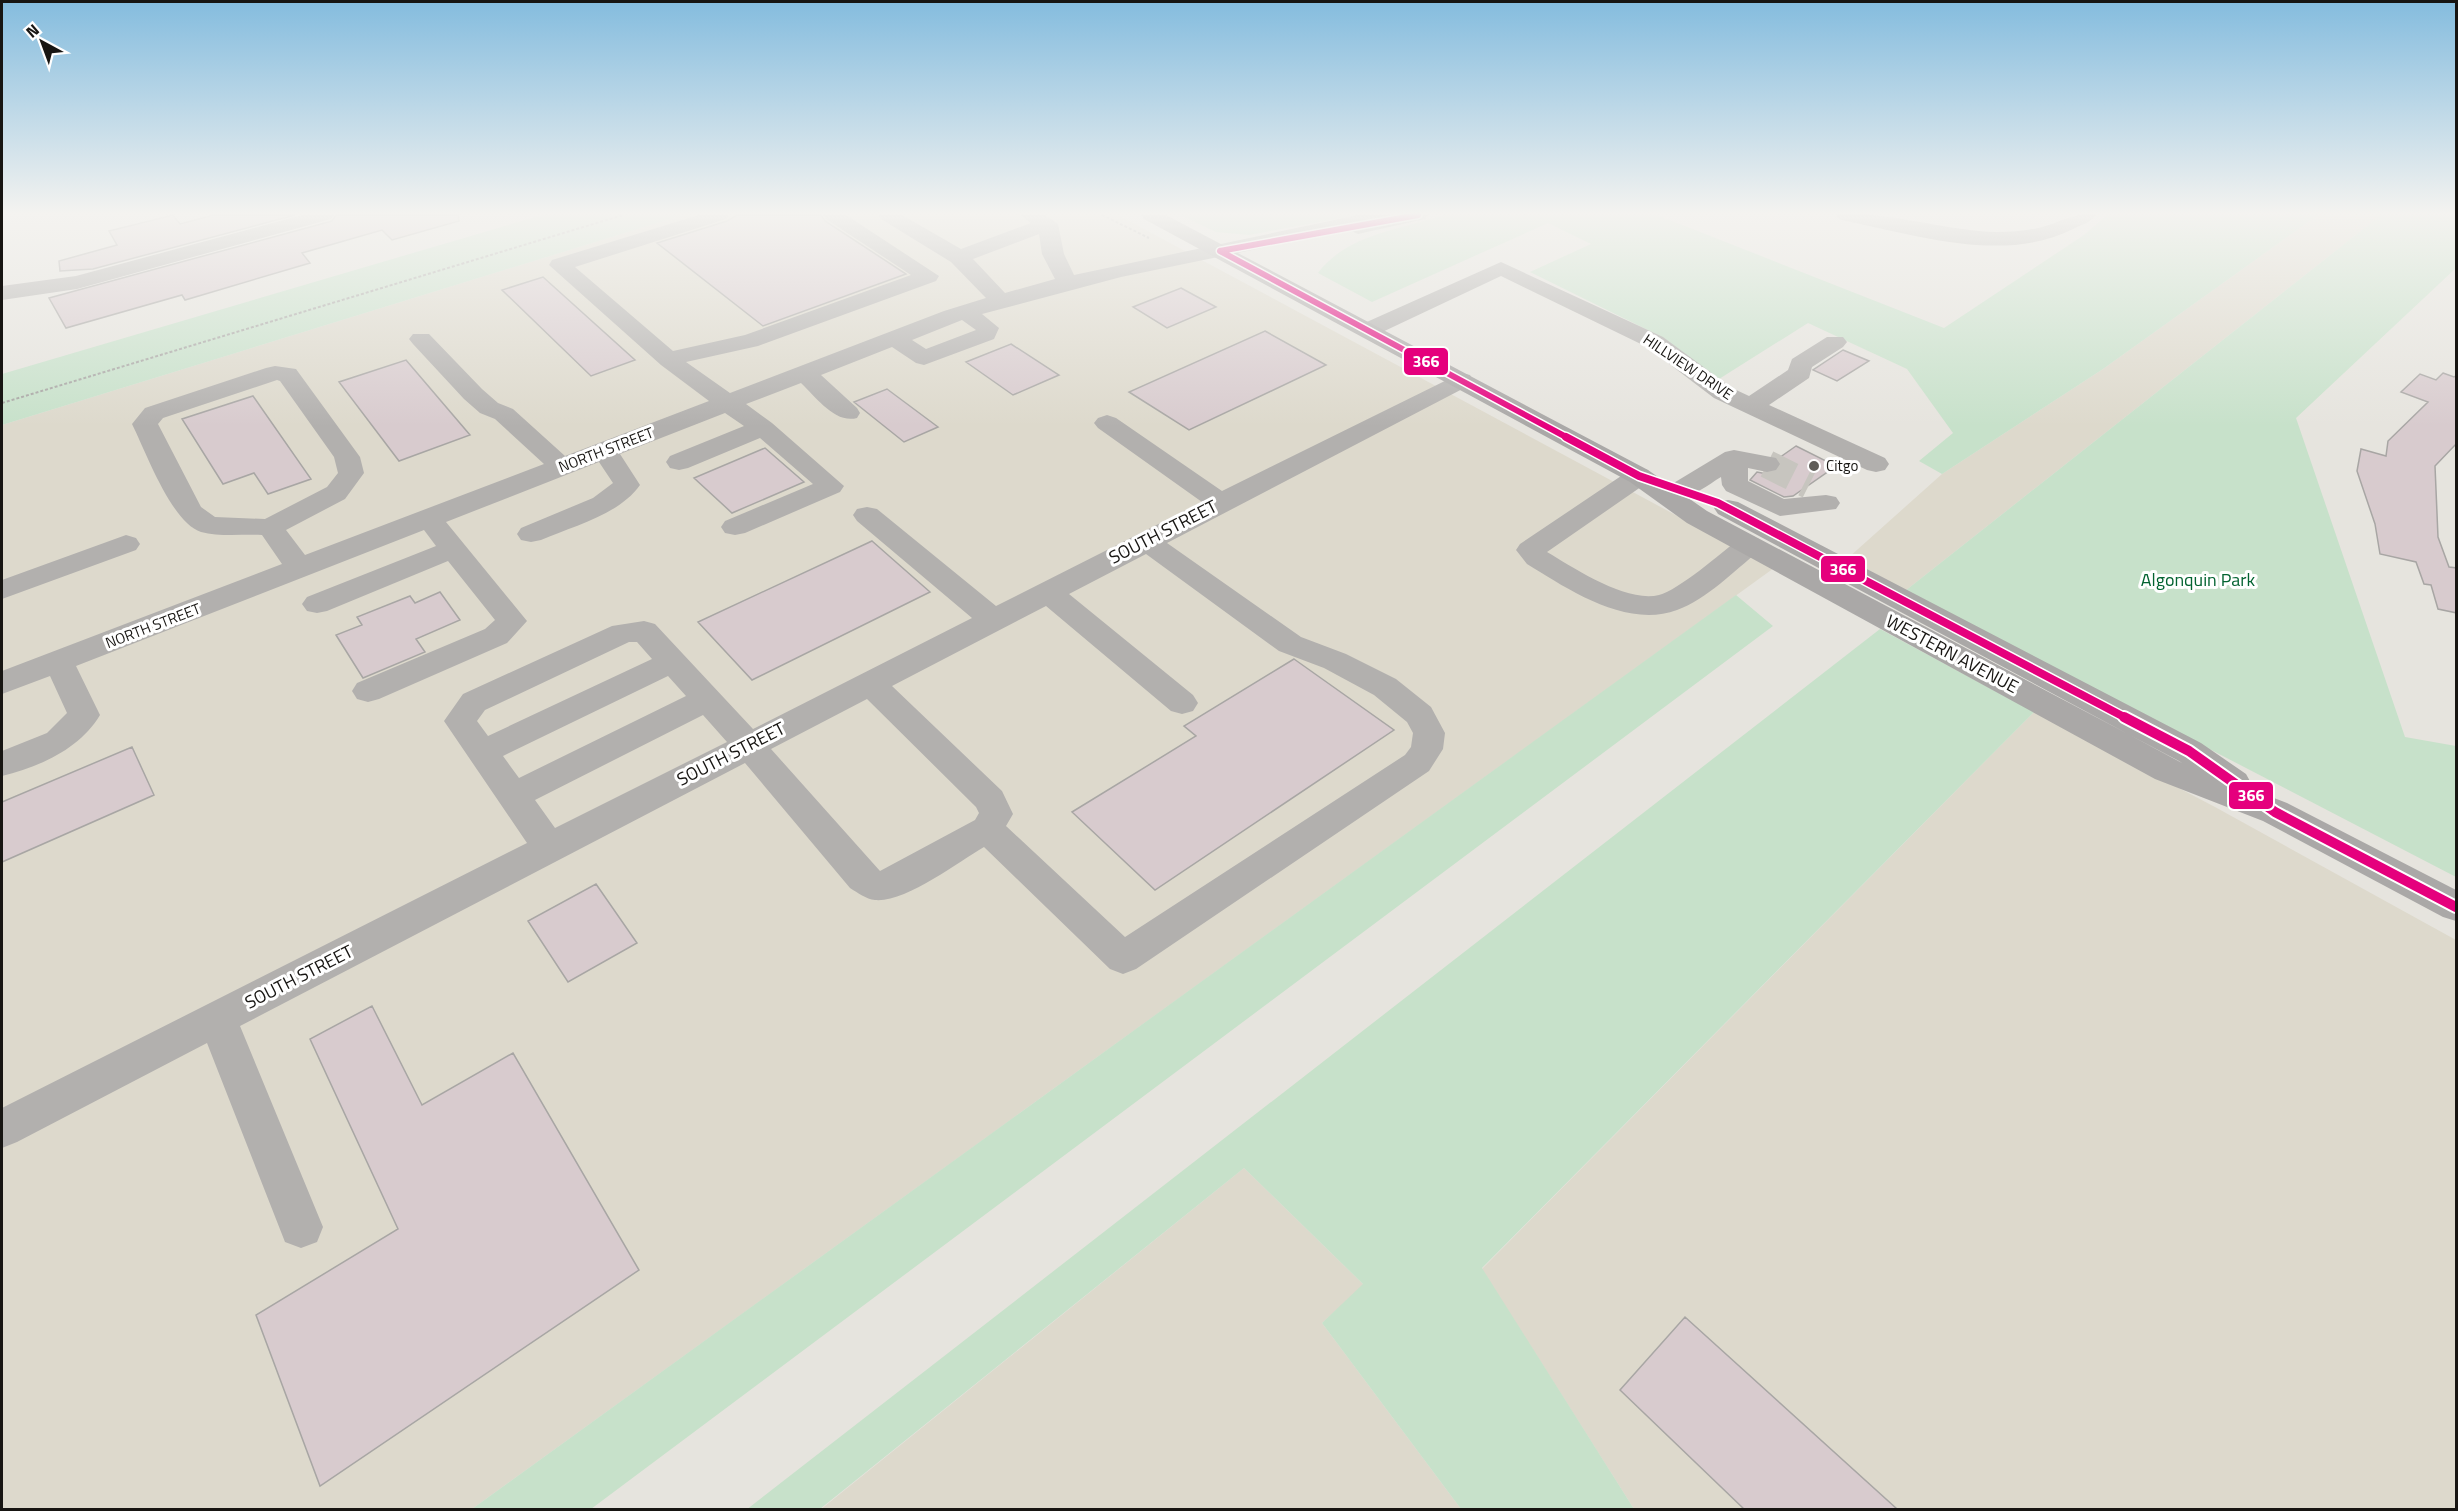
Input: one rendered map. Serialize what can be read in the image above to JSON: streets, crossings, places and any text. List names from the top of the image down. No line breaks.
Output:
{"streets":{"main road":["WESTERN AVENUE"],"street":["HILLVIEW DRIVE","NORTH STREET","SOUTH STREET"]},"crossings":[["HILLVIEW DRIVE","WESTERN AVENUE"],["SOUTH STREET","WESTERN AVENUE"]],"parks":["Algonquin Park"],"places":["Citgo"],"lines":["transit line 366"],"north":"top left"}
